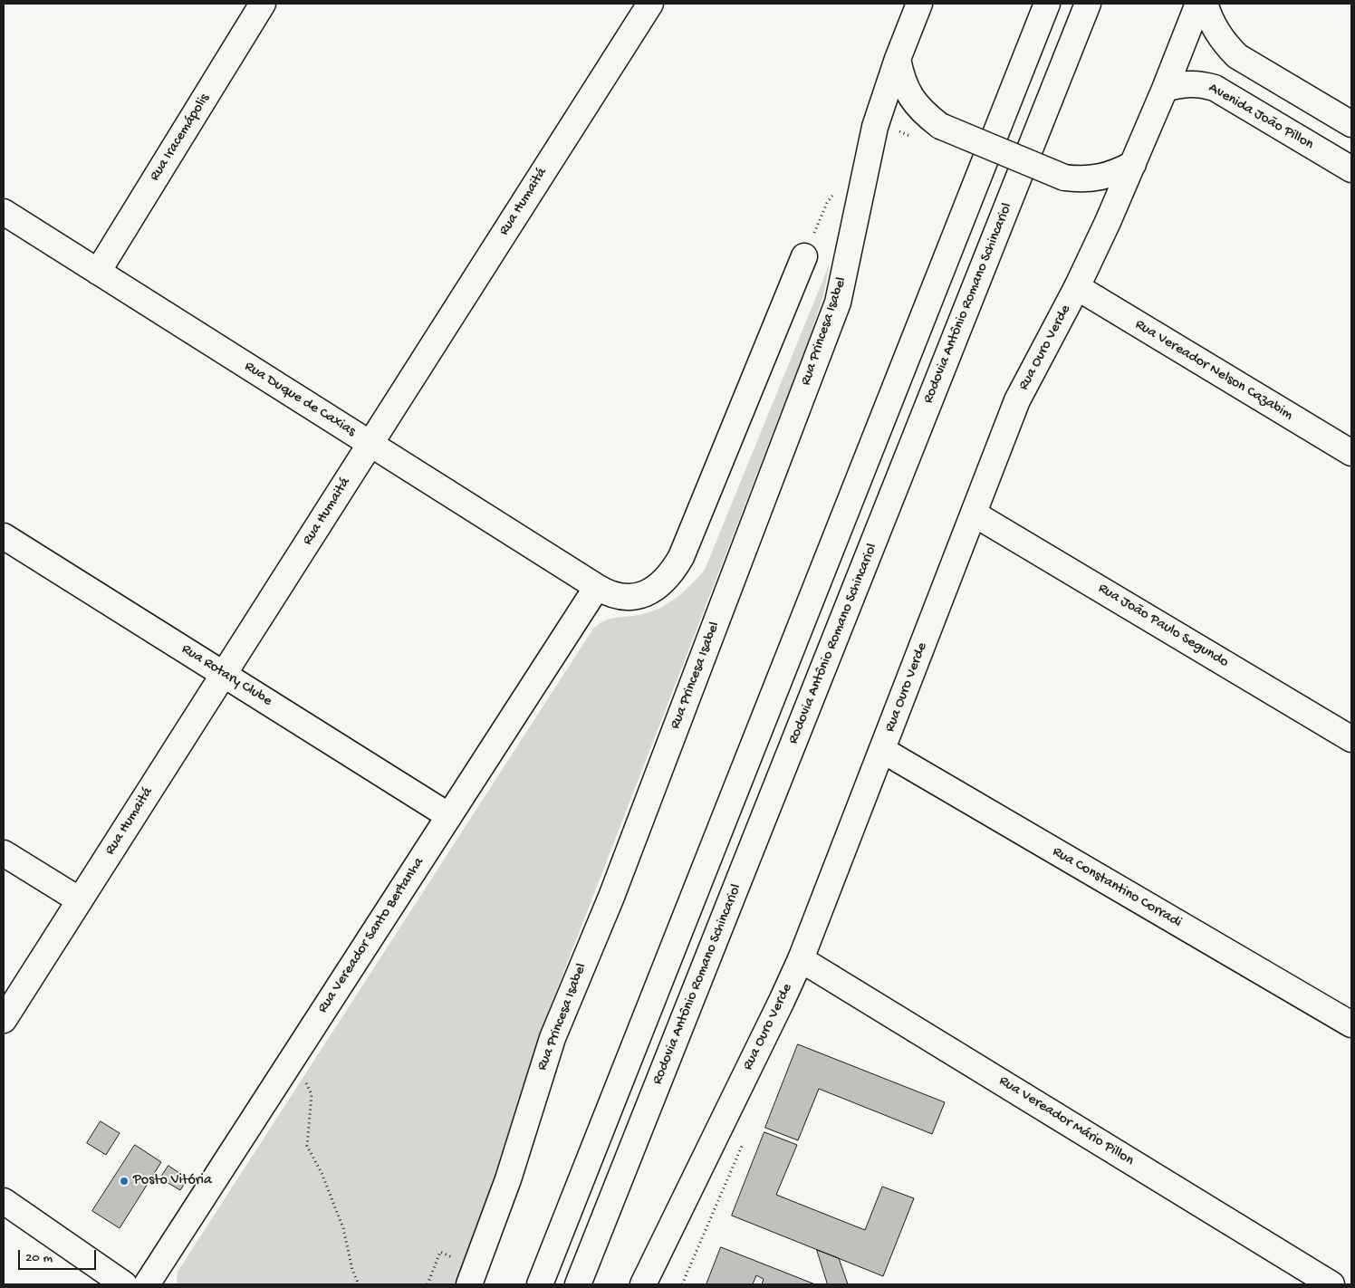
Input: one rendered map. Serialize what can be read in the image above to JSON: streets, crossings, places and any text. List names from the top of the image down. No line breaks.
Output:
{"streets":{"main road":["Avenida João Pillon","Rua Iracemápolis","Rua Humaitá","Rodovia Antônio Romano Schincariol","Rua Princesa Isabel","Rua Ouro Verde","Rua Vereador Nelson Cazabim","Rua Duque de Caxias","Rua João Paulo Segundo","Rua Rotary Clube","Rua Constantino Corradi","Rua Vereador Santo Bertanha","Rua Vereador Mário Pillon"]},"crossings":[["Avenida João Pillon","Rua Ouro Verde"],["Rua Iracemápolis","Rua Duque de Caxias"],["Rua Humaitá","Rua Duque de Caxias"],["Rua Humaitá","Rua Rotary Clube"],["Rua Ouro Verde","Rua Vereador Nelson Cazabim"],["Rua Ouro Verde","Rua João Paulo Segundo"],["Rua Ouro Verde","Rua Constantino Corradi"],["Rua Ouro Verde","Rua Vereador Mário Pillon"],["Rua Duque de Caxias","Rua Vereador Santo Bertanha"],["Rua Rotary Clube","Rua Vereador Santo Bertanha"]],"places":["Posto Vitória"],"scale_bar":"20 m"}
